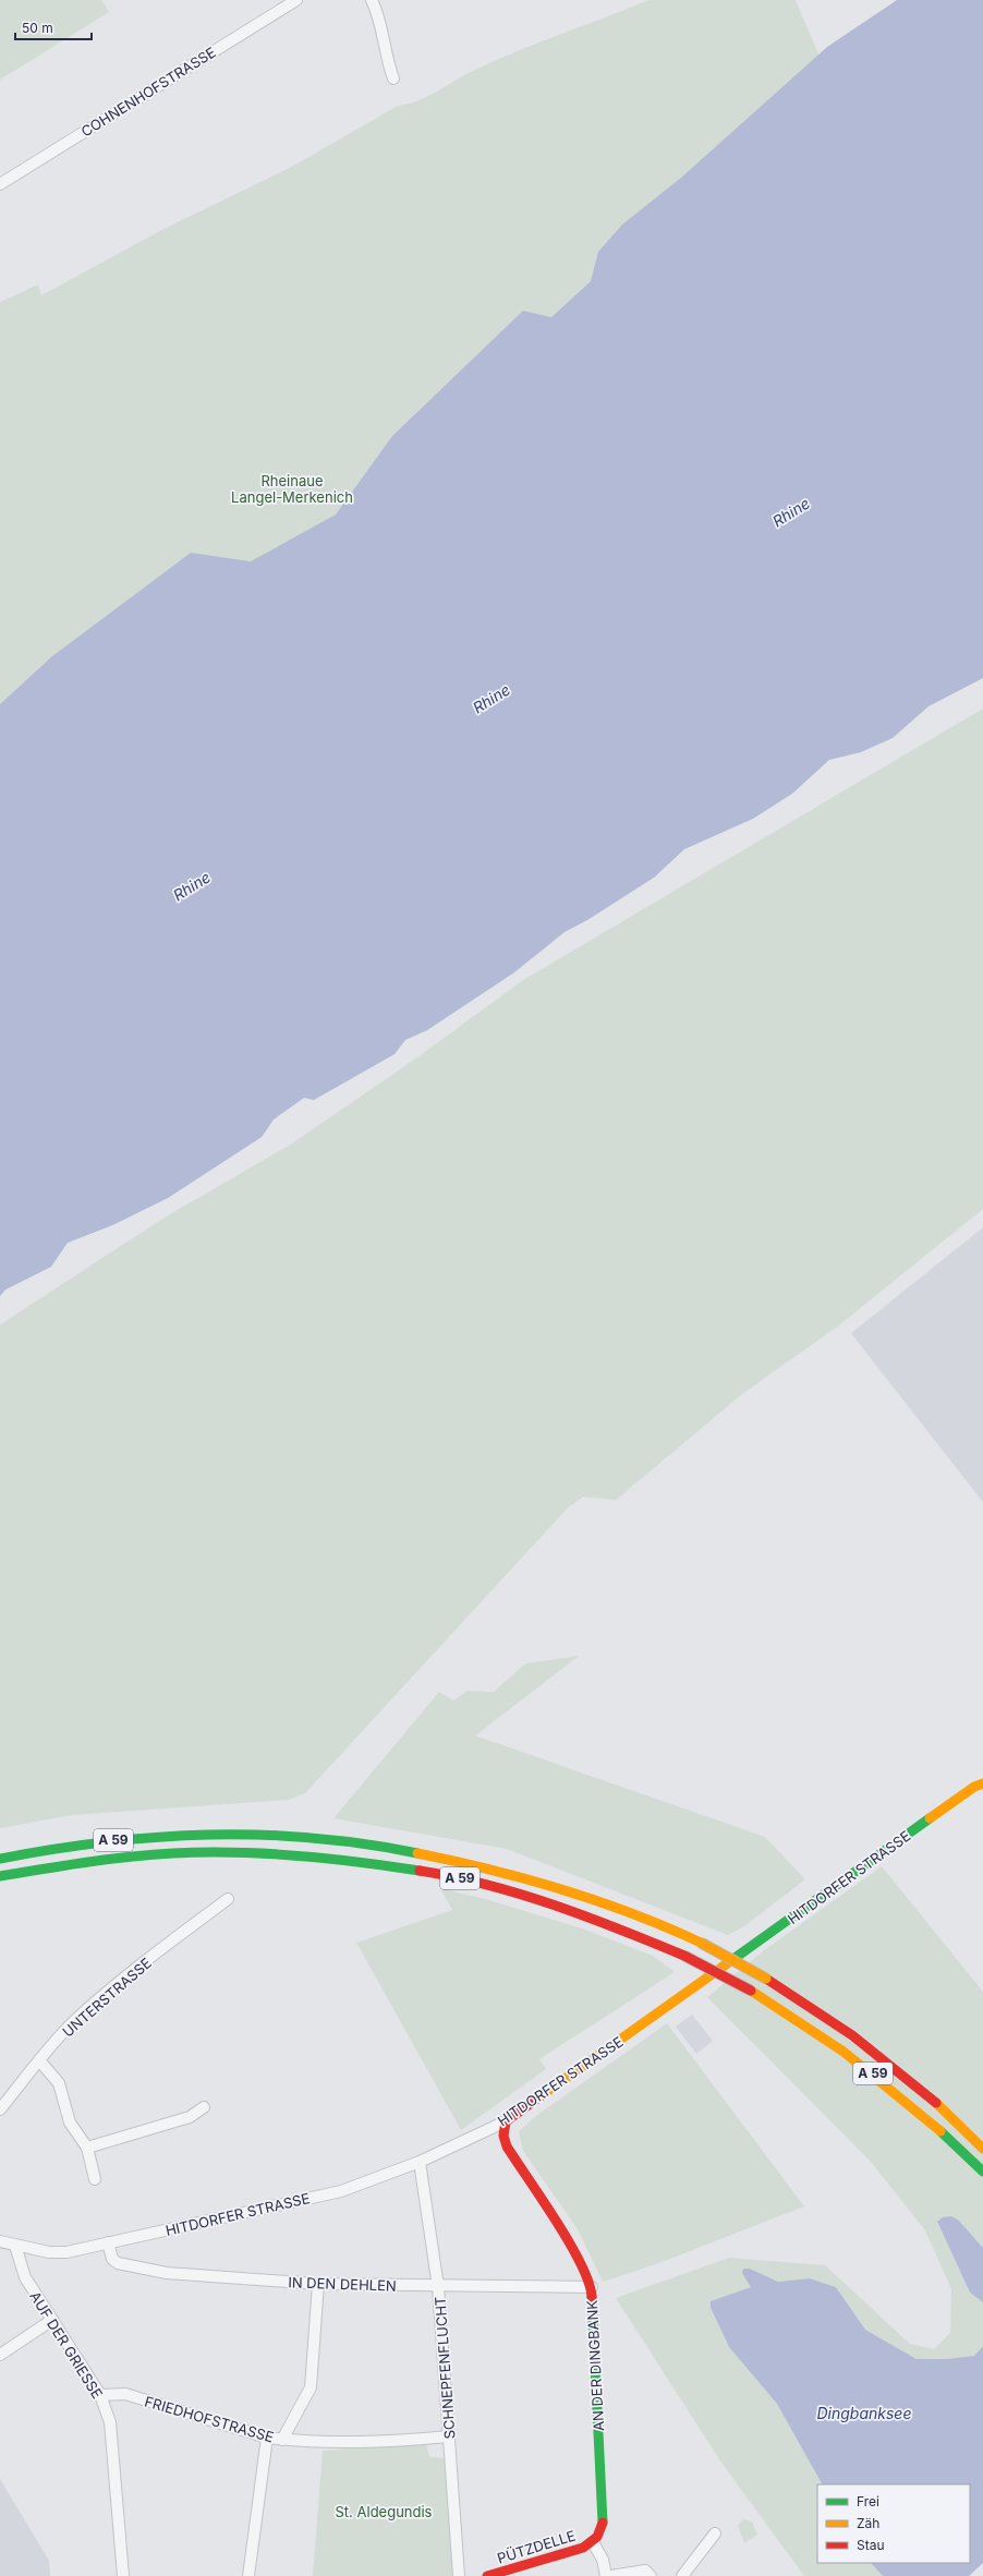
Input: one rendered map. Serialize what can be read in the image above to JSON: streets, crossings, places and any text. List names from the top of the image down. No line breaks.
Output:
{"streets":{"main road":["A 59","HITDORFER STRASSE","AN DER DINGBANK","PÜTZDELLE"],"street":["COHNENHOFSTRASSE","UNTERSTRASSE","IN DEN DEHLEN","AUF DER GRIESSE","SCHNEPFENFLUCHT","FRIEDHOFSTRASSE"]},"crossings":[["HITDORFER STRASSE","IN DEN DEHLEN"],["HITDORFER STRASSE","AUF DER GRIESSE"],["HITDORFER STRASSE","AN DER DINGBANK"],["HITDORFER STRASSE","SCHNEPFENFLUCHT"],["IN DEN DEHLEN","AN DER DINGBANK"],["IN DEN DEHLEN","SCHNEPFENFLUCHT"],["AUF DER GRIESSE","FRIEDHOFSTRASSE"],["AN DER DINGBANK","PÜTZDELLE"],["SCHNEPFENFLUCHT","FRIEDHOFSTRASSE"]],"water":["Rhine","Dingbanksee"],"parks":["Rheinaue Langel-Merkenich","St. Aldegundis"],"legend":["Frei","Zäh","Stau"],"scale_bar":"50 m"}
